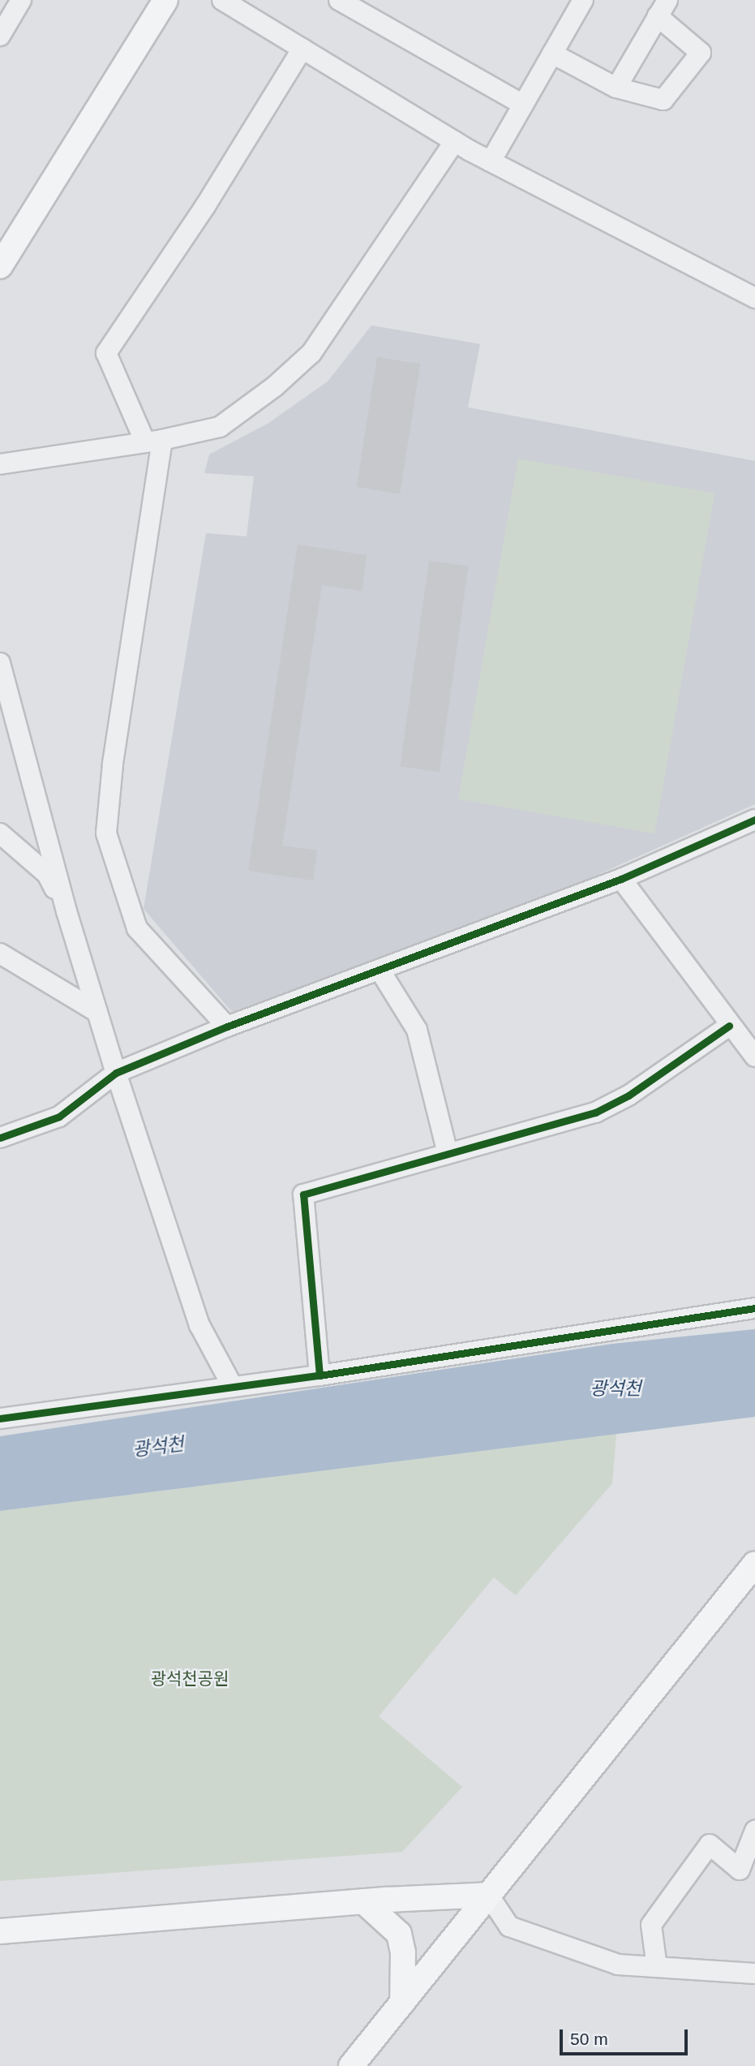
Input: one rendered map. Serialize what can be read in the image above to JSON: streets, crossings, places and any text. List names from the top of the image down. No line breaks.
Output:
{"water":["광석천"],"parks":["광석천공원"],"scale_bar":"50 m"}
